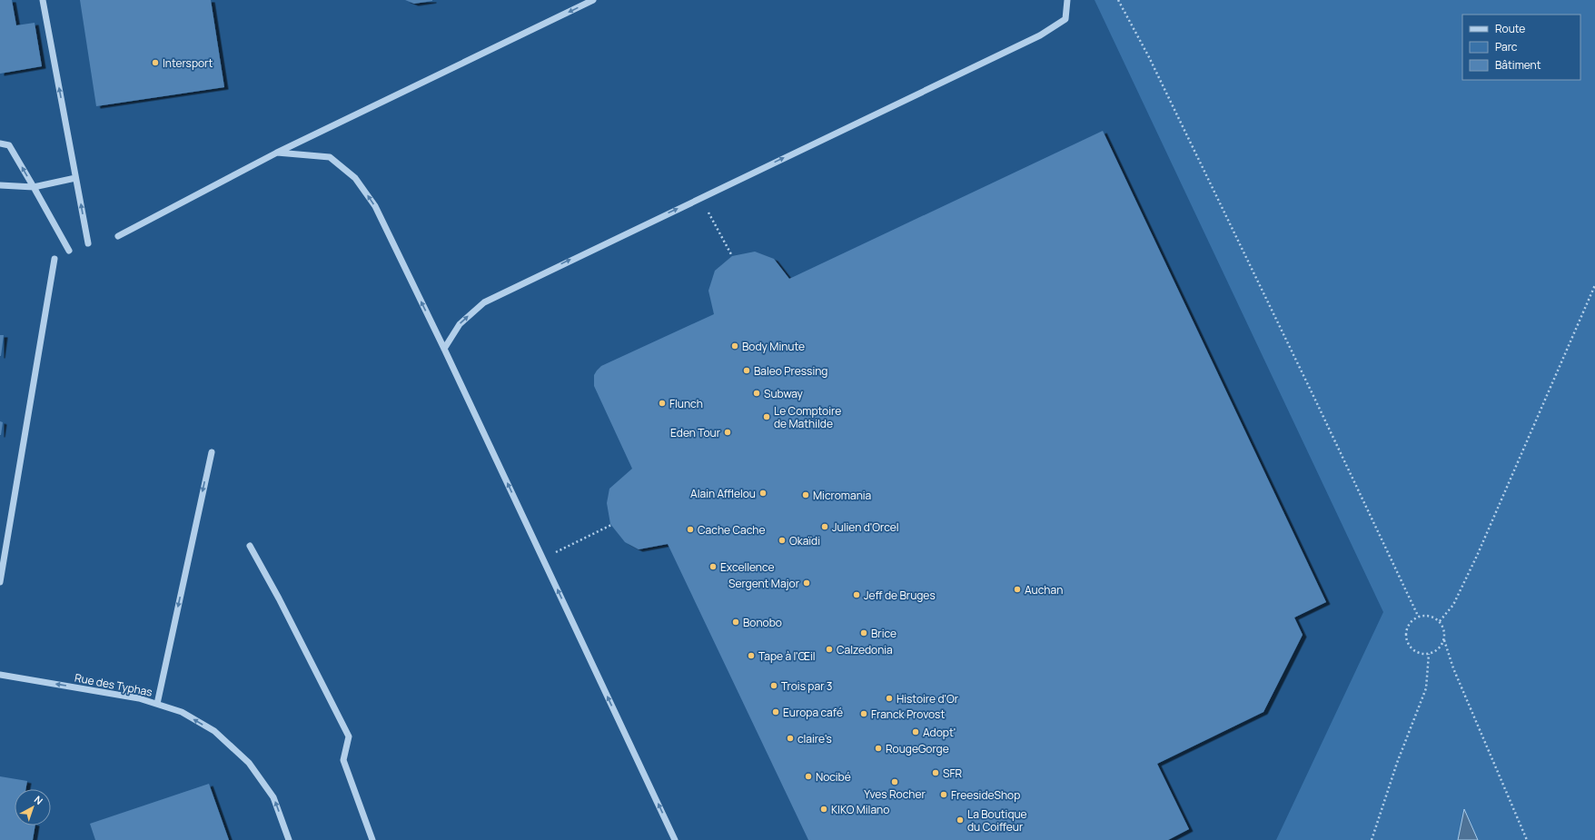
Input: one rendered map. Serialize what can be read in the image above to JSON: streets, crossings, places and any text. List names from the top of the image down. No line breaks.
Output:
{"streets":{"lane":["Rue des Typhas"]},"one_way":["Rue des Typhas"],"places":["Intersport","Body Minute","Baleo Pressing","Subway","Flunch","Le Comptoire de Mathilde","Eden Tour","Alain Afflelou","Micromania","Julien d'Orcel","Cache Cache","Okaïdi","Excellence","Sergent Major","Auchan","Jeff de Bruges","Bonobo","Brice","Calzedonia","Tape à l'Œil","Trois par 3","Histoire d'Or","Europa café","Franck Provost","Adopt'","claire's","RougeGorge","SFR","Nocibé","Yves Rocher","FreesideShop","KIKO Milano","La Boutique du Coiffeur"],"legend":["Route","Parc","Bâtiment"],"north":"top right"}
